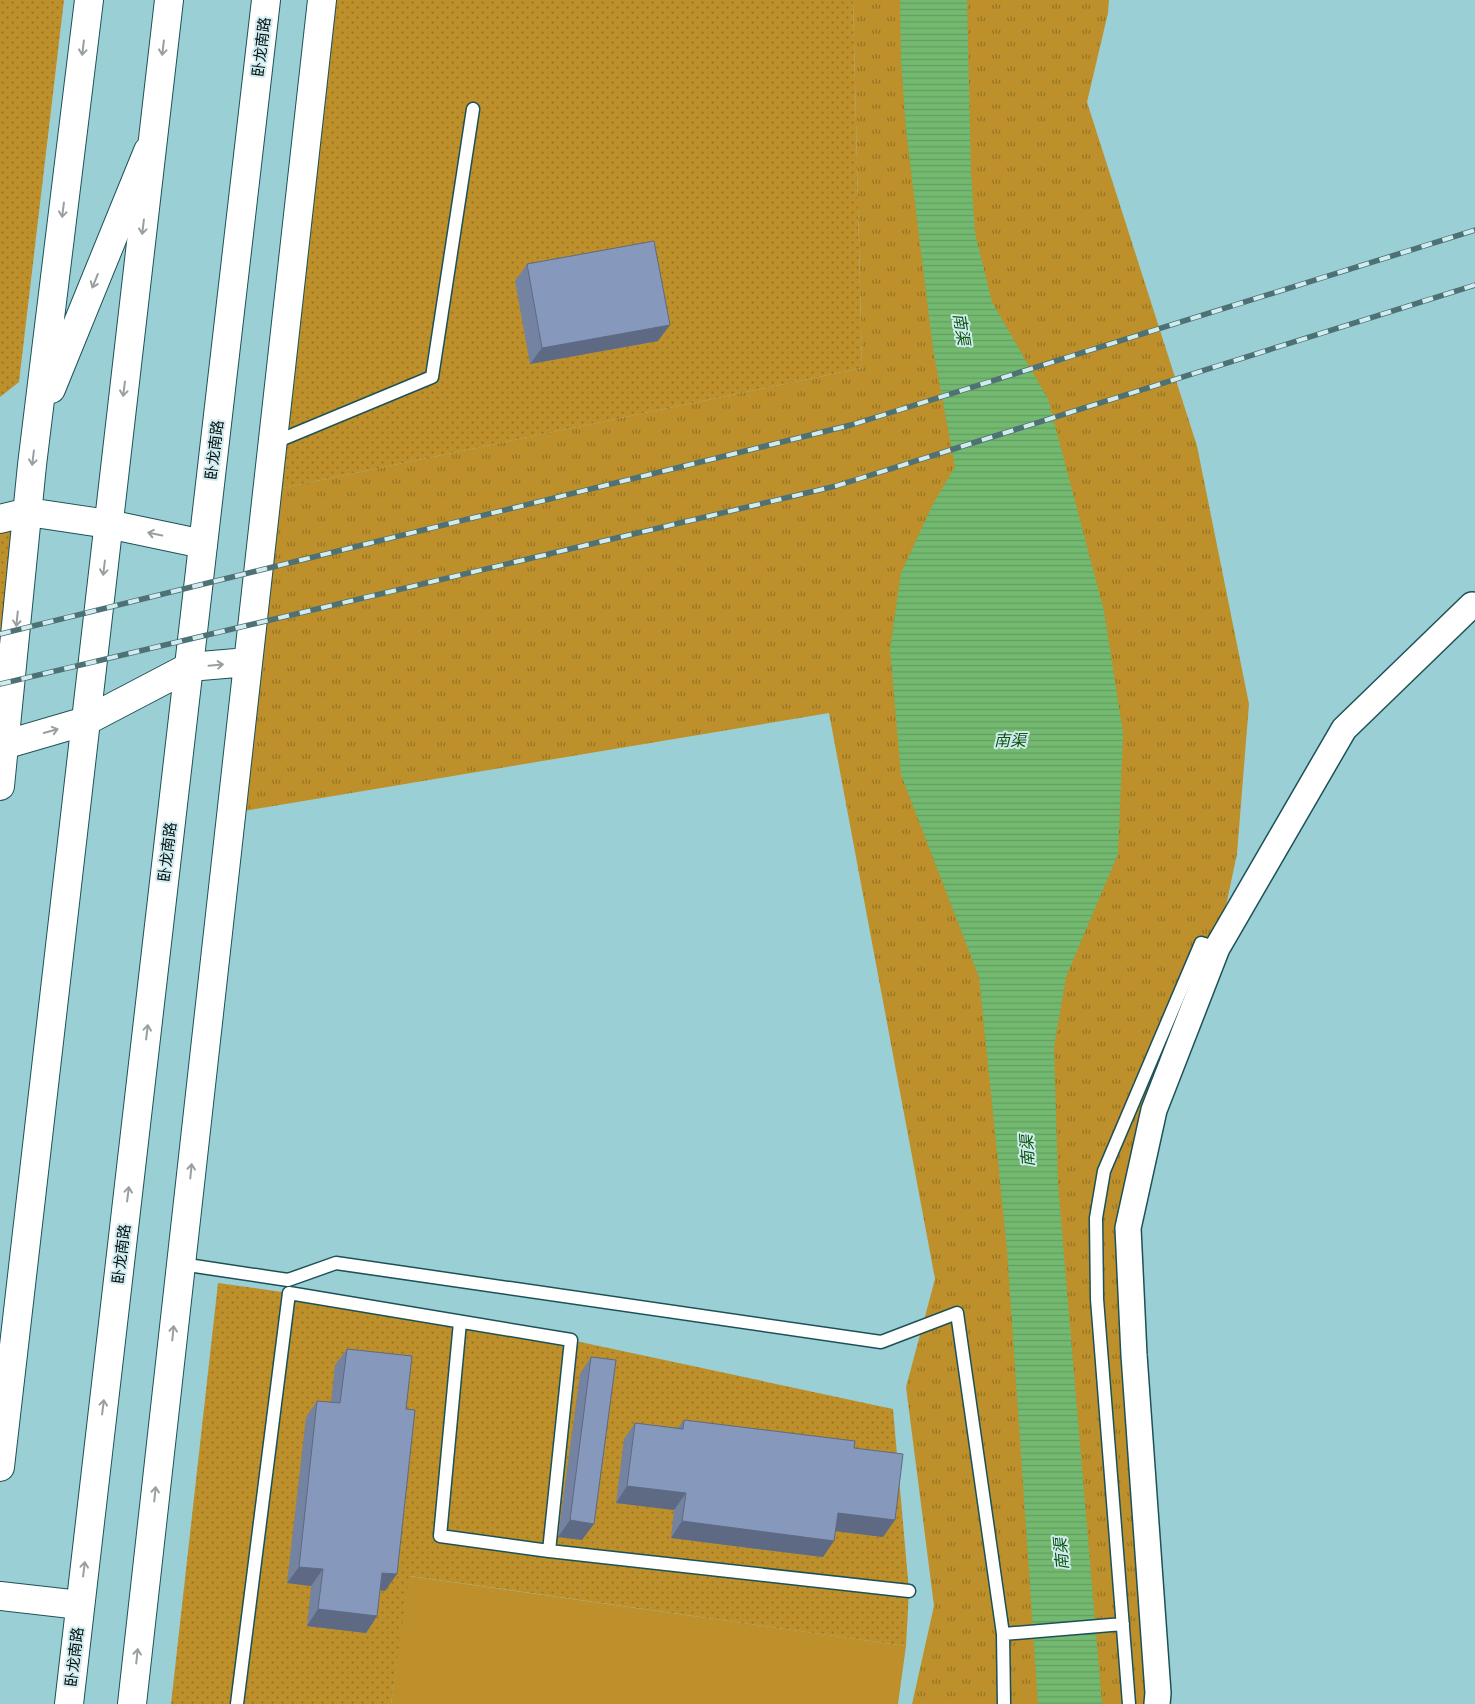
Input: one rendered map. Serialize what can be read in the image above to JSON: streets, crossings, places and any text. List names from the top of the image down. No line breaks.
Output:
{"streets":{"main road":["卧龙南路"]},"water":["南渠"]}
